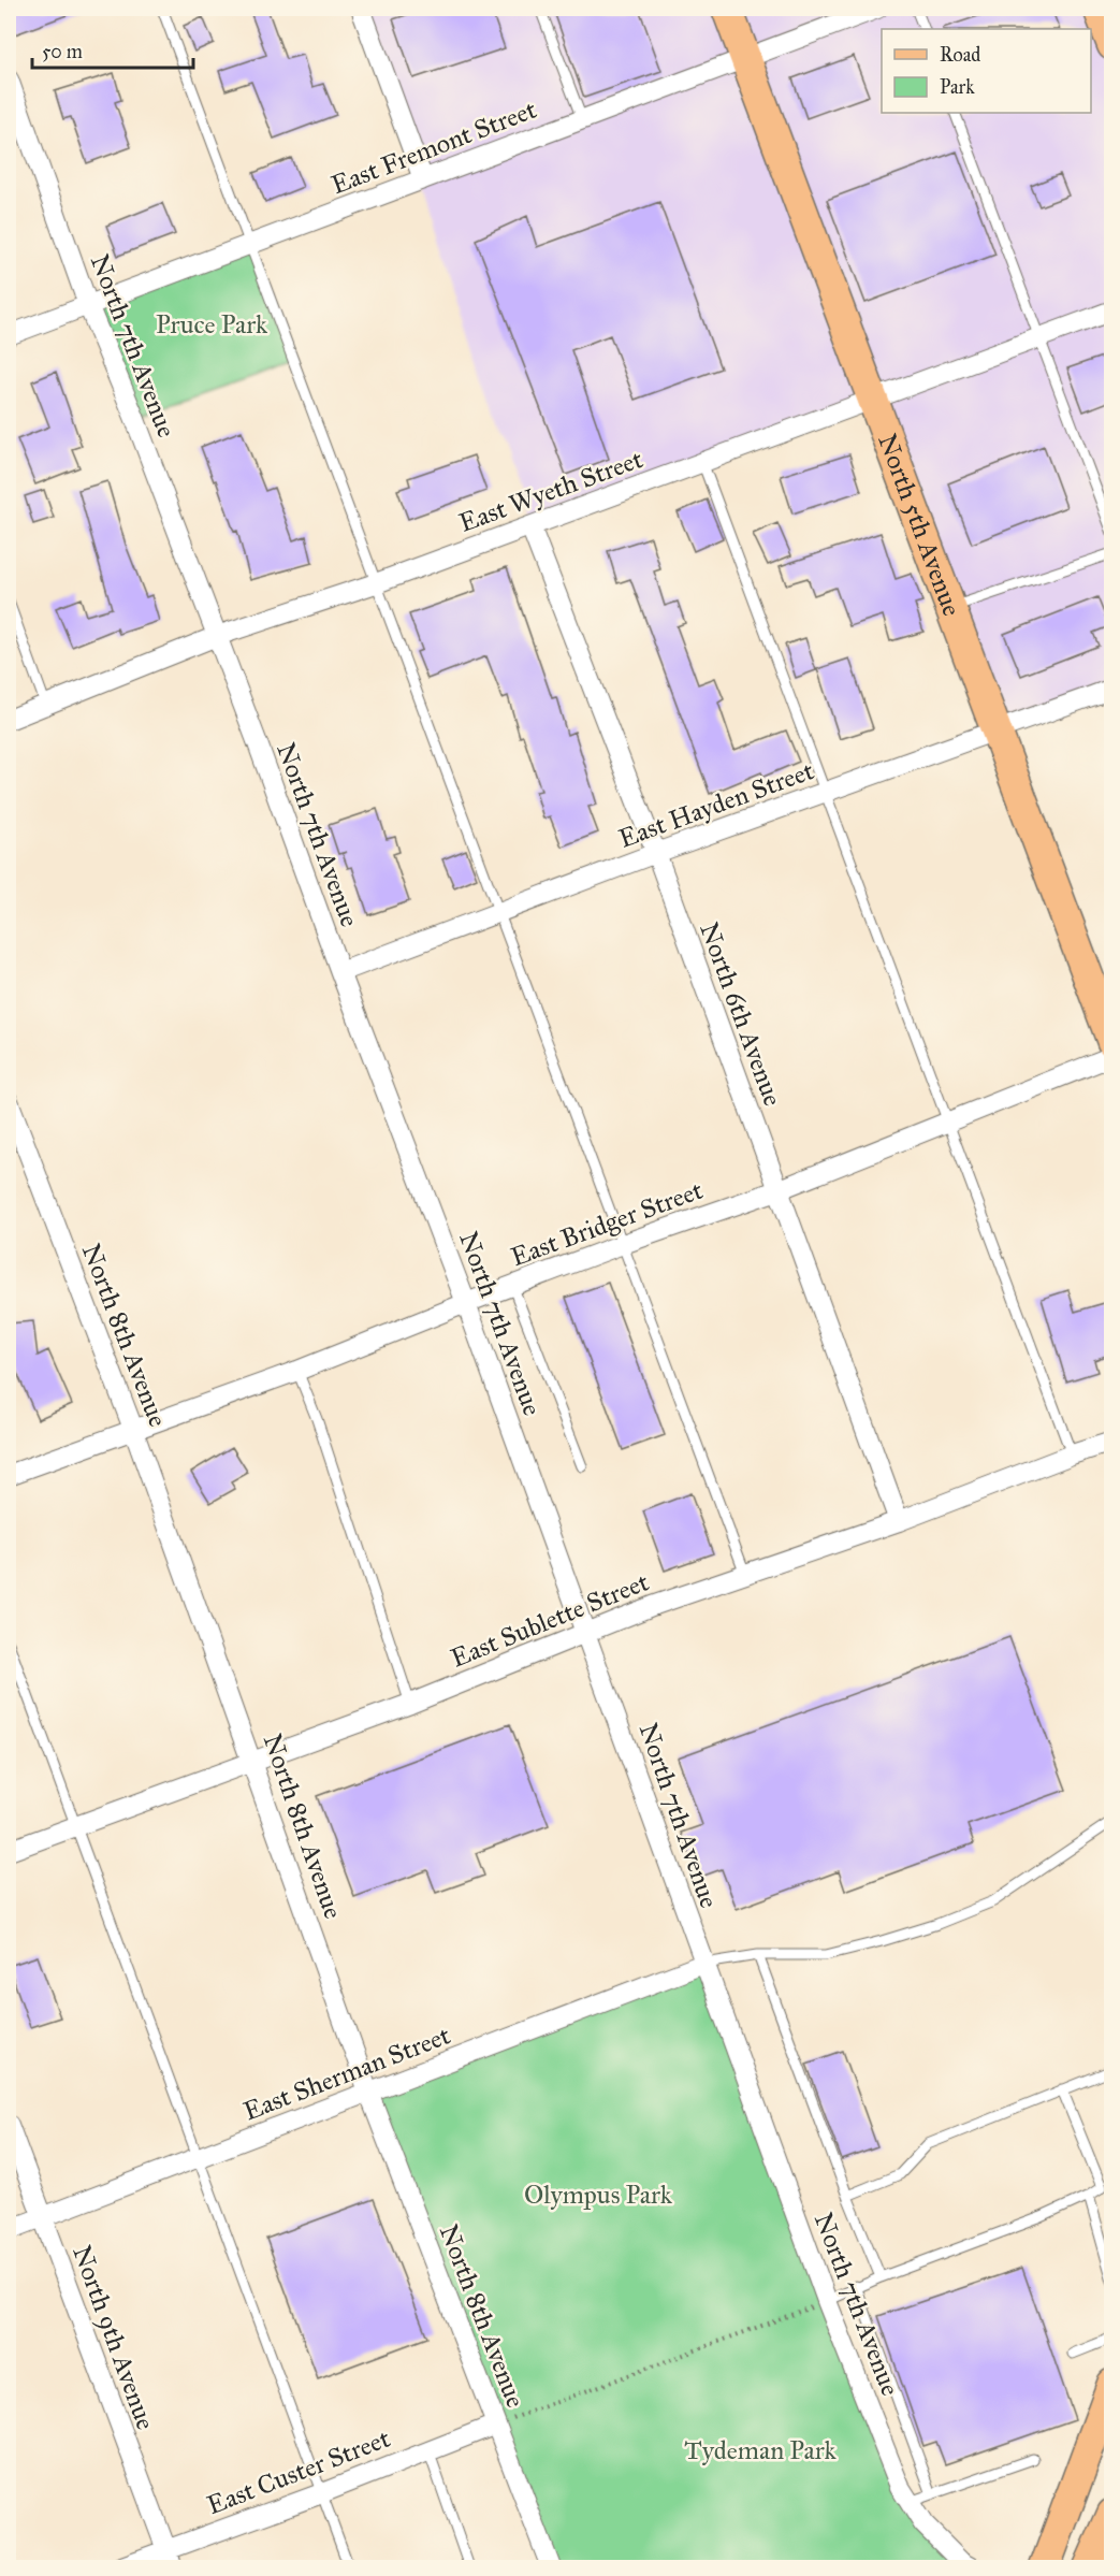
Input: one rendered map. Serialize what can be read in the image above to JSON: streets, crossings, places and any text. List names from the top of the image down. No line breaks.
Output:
{"streets":{"main road":["North 5th Avenue"],"street":["East Fremont Street","North 7th Avenue","East Wyeth Street","East Hayden Street","North 6th Avenue","East Bridger Street","North 8th Avenue","East Sublette Street","East Sherman Street","North 9th Avenue","East Custer Street"]},"crossings":[["East Fremont Street","North 7th Avenue"],["East Fremont Street","North 5th Avenue"],["North 7th Avenue","East Wyeth Street"],["North 7th Avenue","East Hayden Street"],["North 7th Avenue","East Bridger Street"],["North 7th Avenue","East Sublette Street"],["North 7th Avenue","East Sherman Street"],["East Wyeth Street","North 5th Avenue"],["East Wyeth Street","North 6th Avenue"],["North 5th Avenue","East Hayden Street"],["East Hayden Street","North 6th Avenue"],["North 6th Avenue","East Bridger Street"],["North 6th Avenue","East Sublette Street"],["East Bridger Street","North 8th Avenue"],["North 8th Avenue","East Sublette Street"],["North 8th Avenue","East Sherman Street"],["North 8th Avenue","East Custer Street"],["East Sherman Street","North 9th Avenue"],["North 9th Avenue","East Custer Street"]],"parks":["Pruce Park","Olympus Park","Tydeman Park"],"legend":["Road","Park"],"scale_bar":"50 m"}
